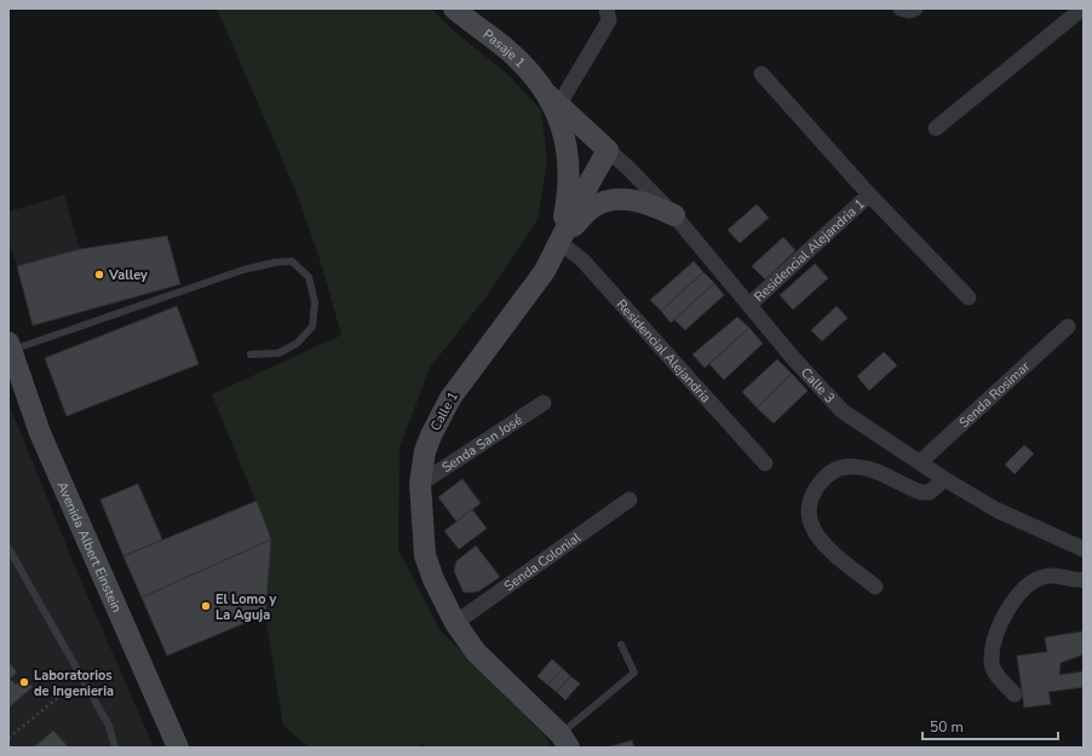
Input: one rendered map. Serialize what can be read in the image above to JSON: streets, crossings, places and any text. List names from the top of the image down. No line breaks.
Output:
{"streets":{"street":["Pasaje 1","Residencial Alejandria 1","Residencial Alejandria","Calle 3","Senda Rosimar","Calle 1","Senda San José","Avenida Albert Einstein","Senda Colonial"]},"crossings":[["Residencial Alejandria 1","Calle 3"],["Residencial Alejandria","Calle 1"],["Calle 3","Senda Rosimar"],["Calle 3","Calle 1"],["Calle 1","Senda San José"],["Calle 1","Senda Colonial"]],"places":["Valley","El Lomo y La Aguja","Laboratorios de Ingenieria"],"scale_bar":"50 m"}
